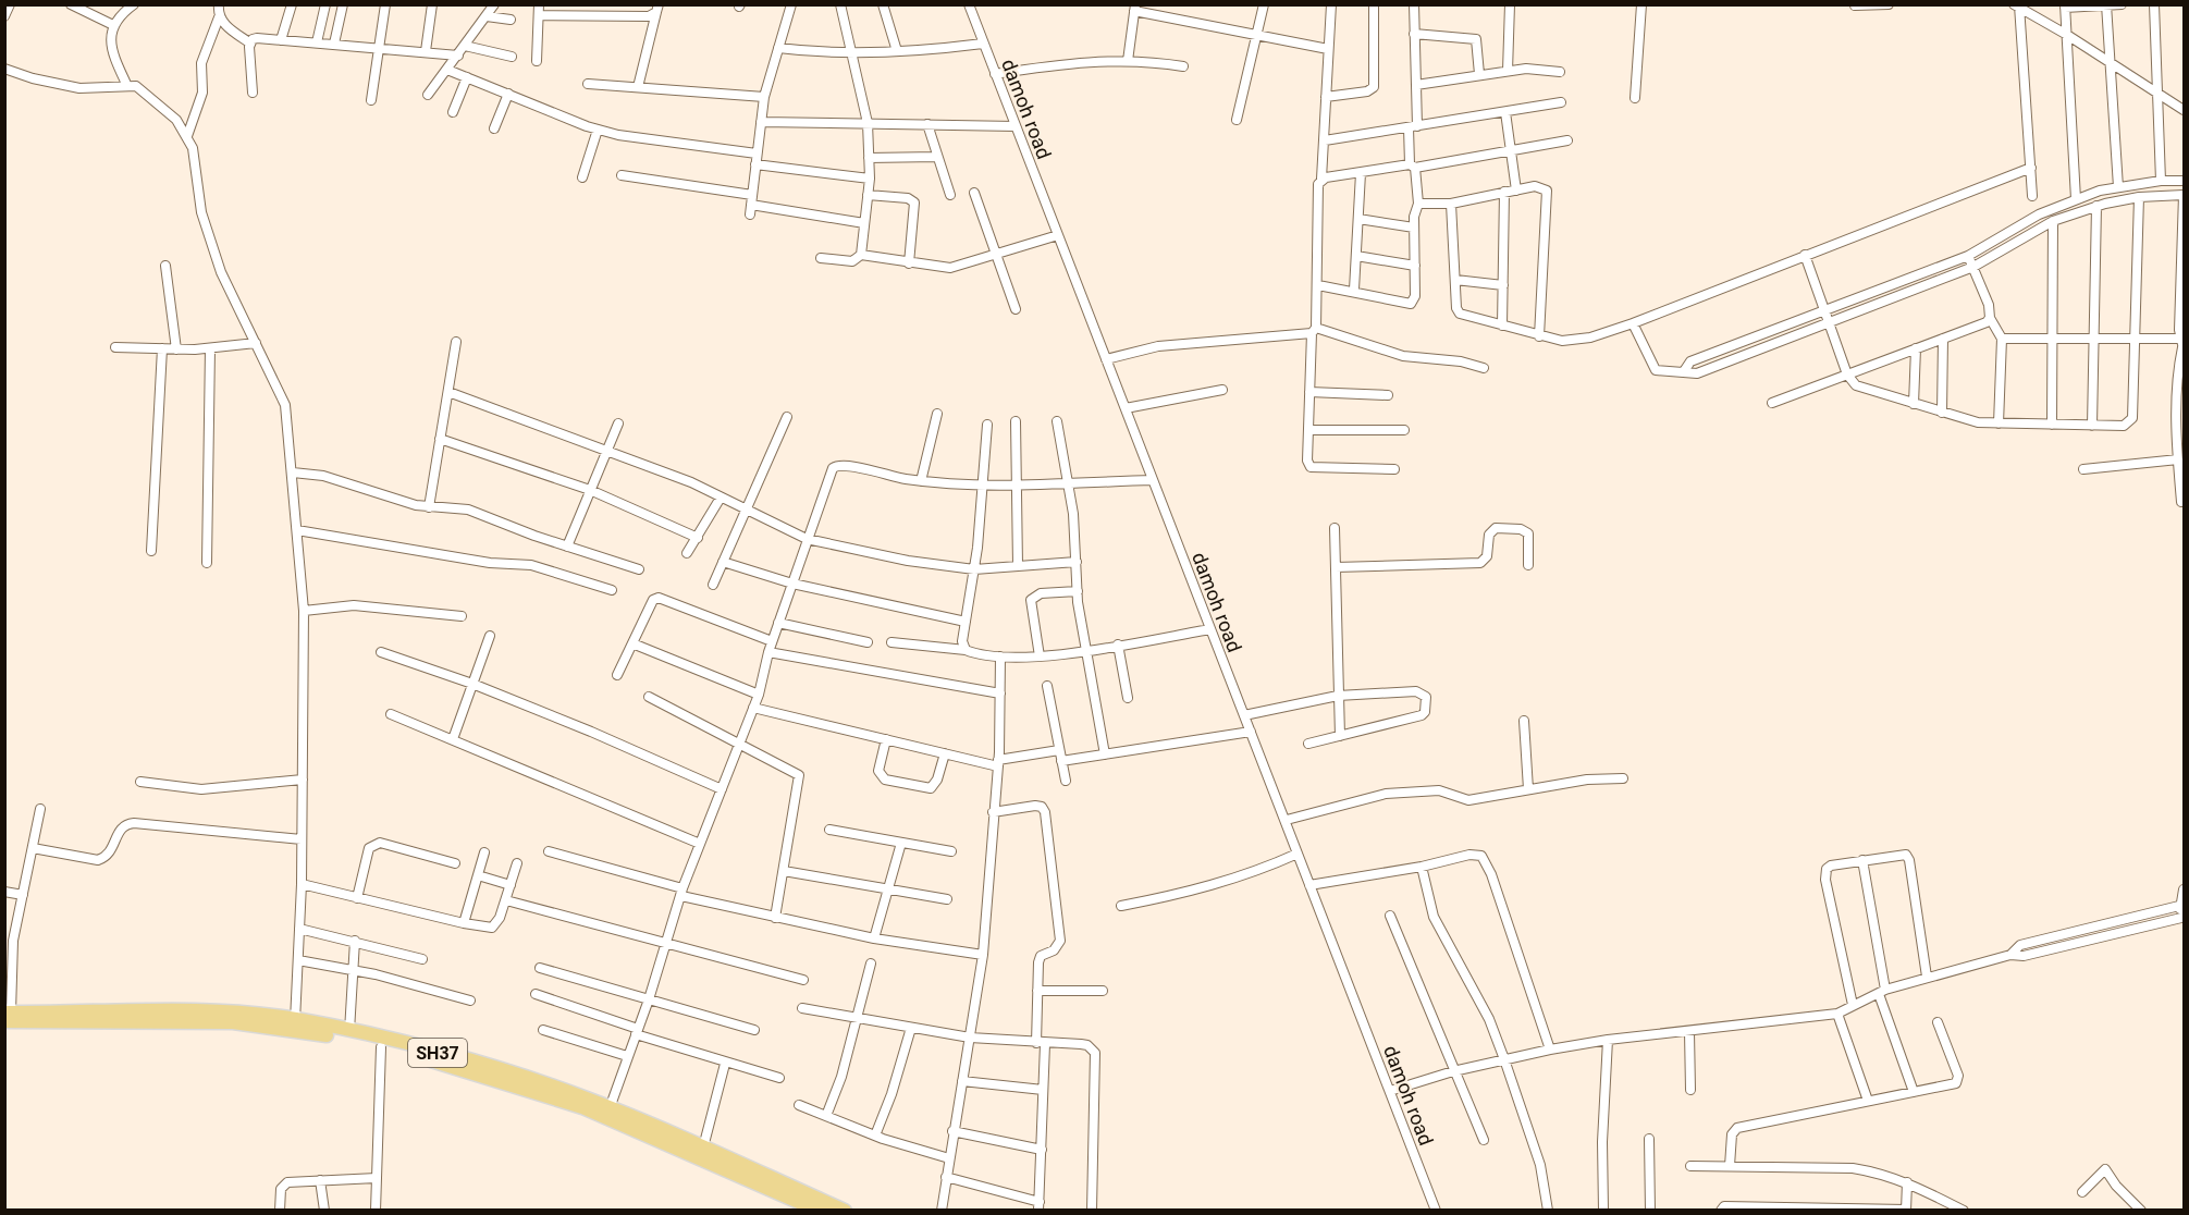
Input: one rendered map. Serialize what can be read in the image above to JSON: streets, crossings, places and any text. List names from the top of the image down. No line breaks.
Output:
{"streets":{"main road":["SH37"],"street":["damoh road"]}}
